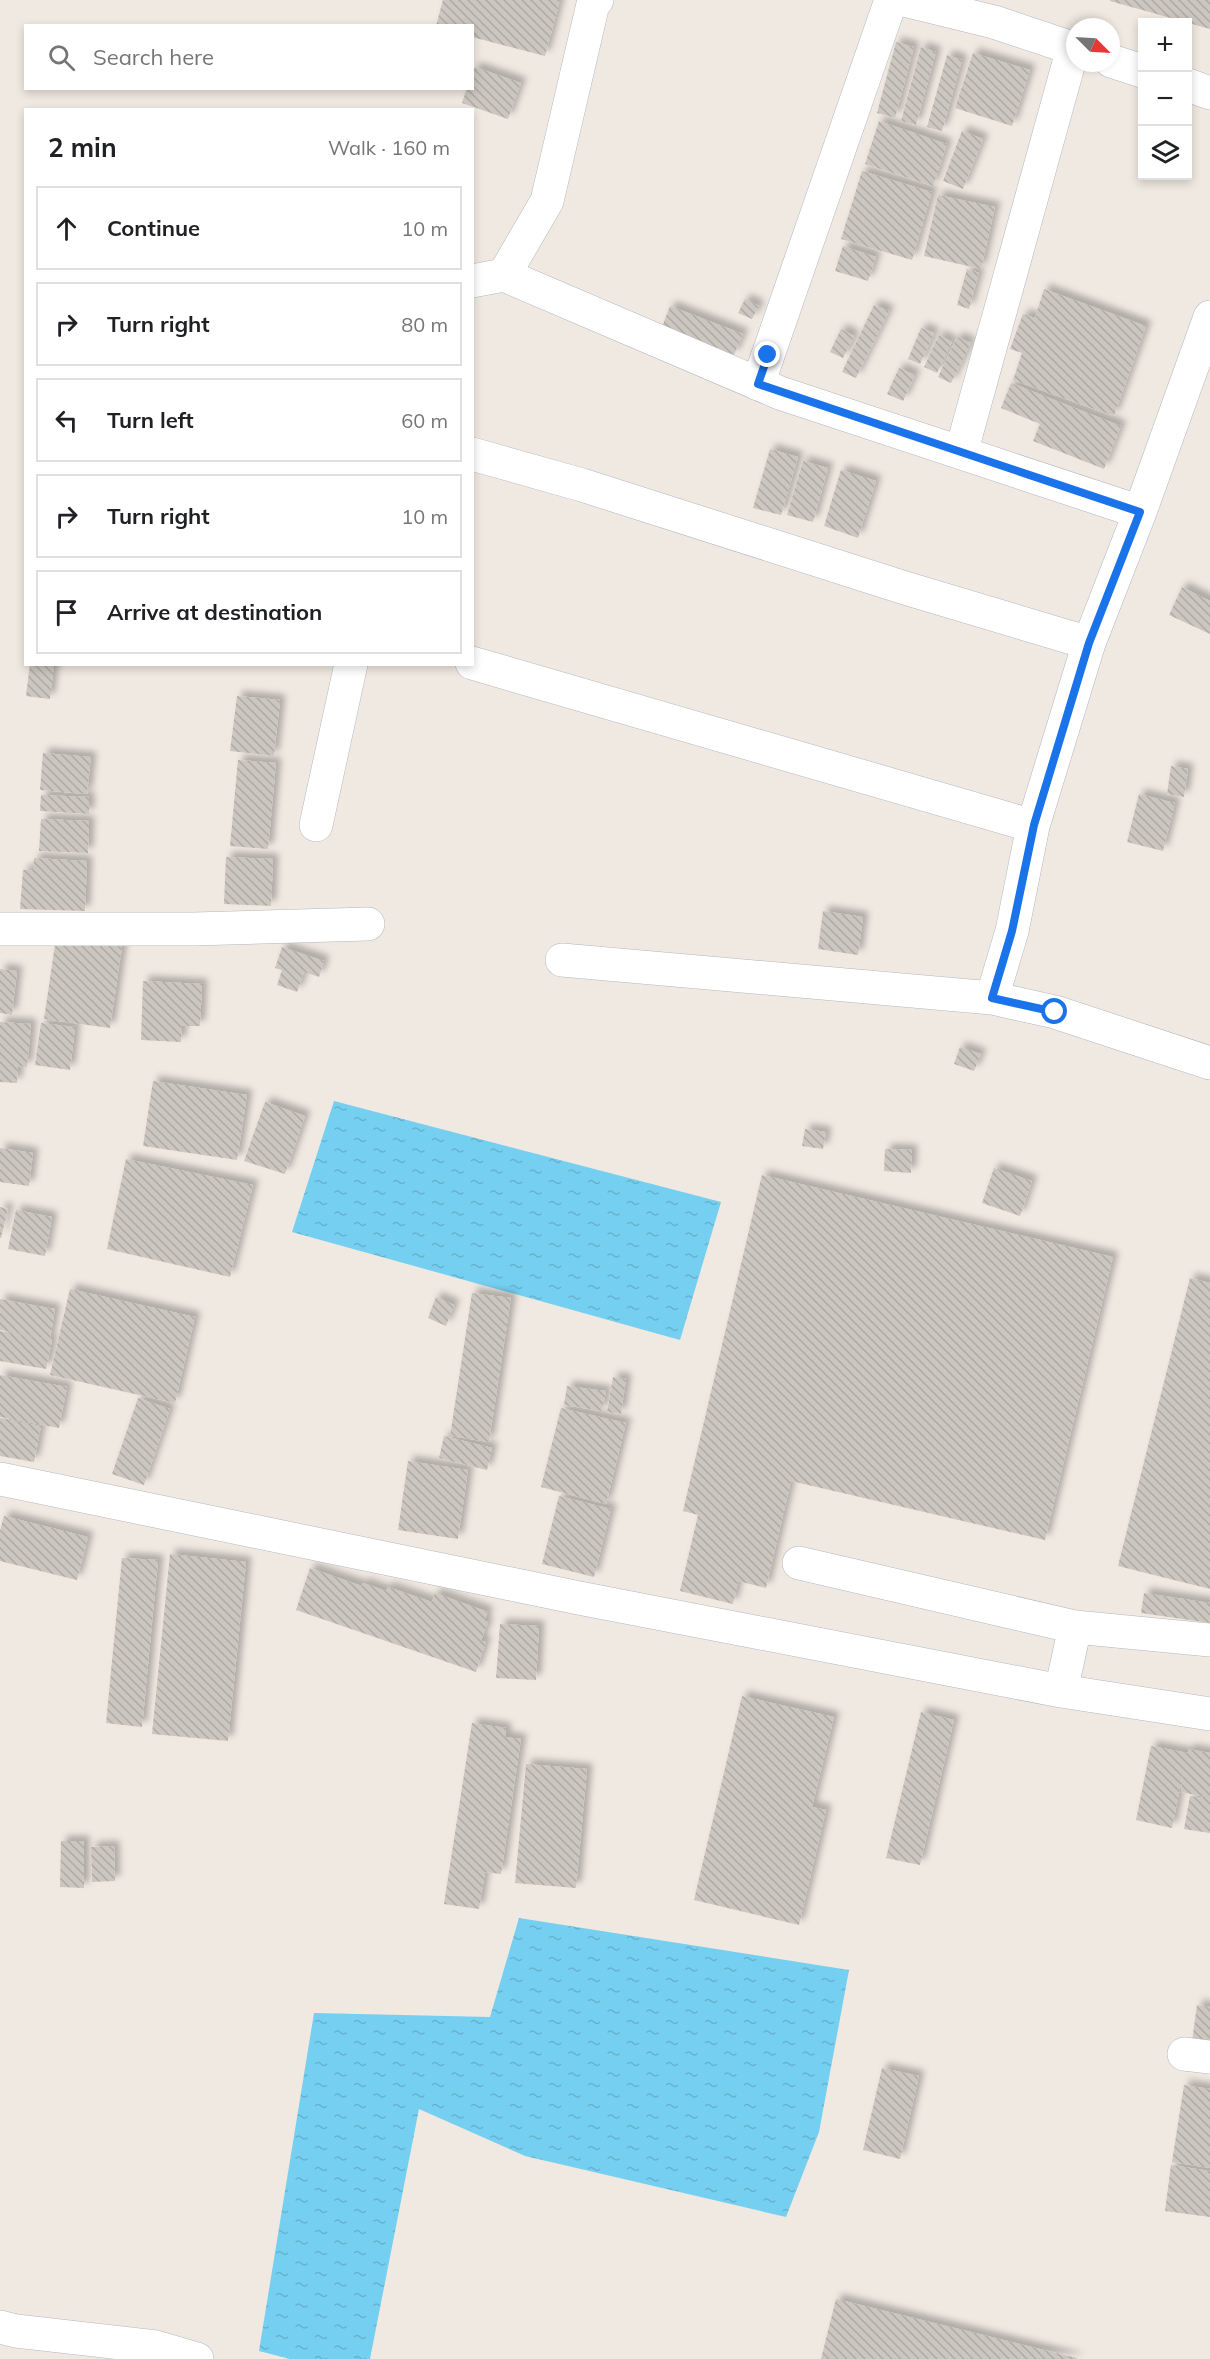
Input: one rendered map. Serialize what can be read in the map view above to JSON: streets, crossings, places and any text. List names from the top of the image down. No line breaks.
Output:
{"north":"bottom right","page":{"map_buttons":["+","−"],"search":"Search here","heading":["2 min","Walk · 160 m"],"list":[["Continue","10 m"],["Turn right","80 m"],["Turn left","60 m"],["Turn right","10 m"],"Arrive at destination"]}}
